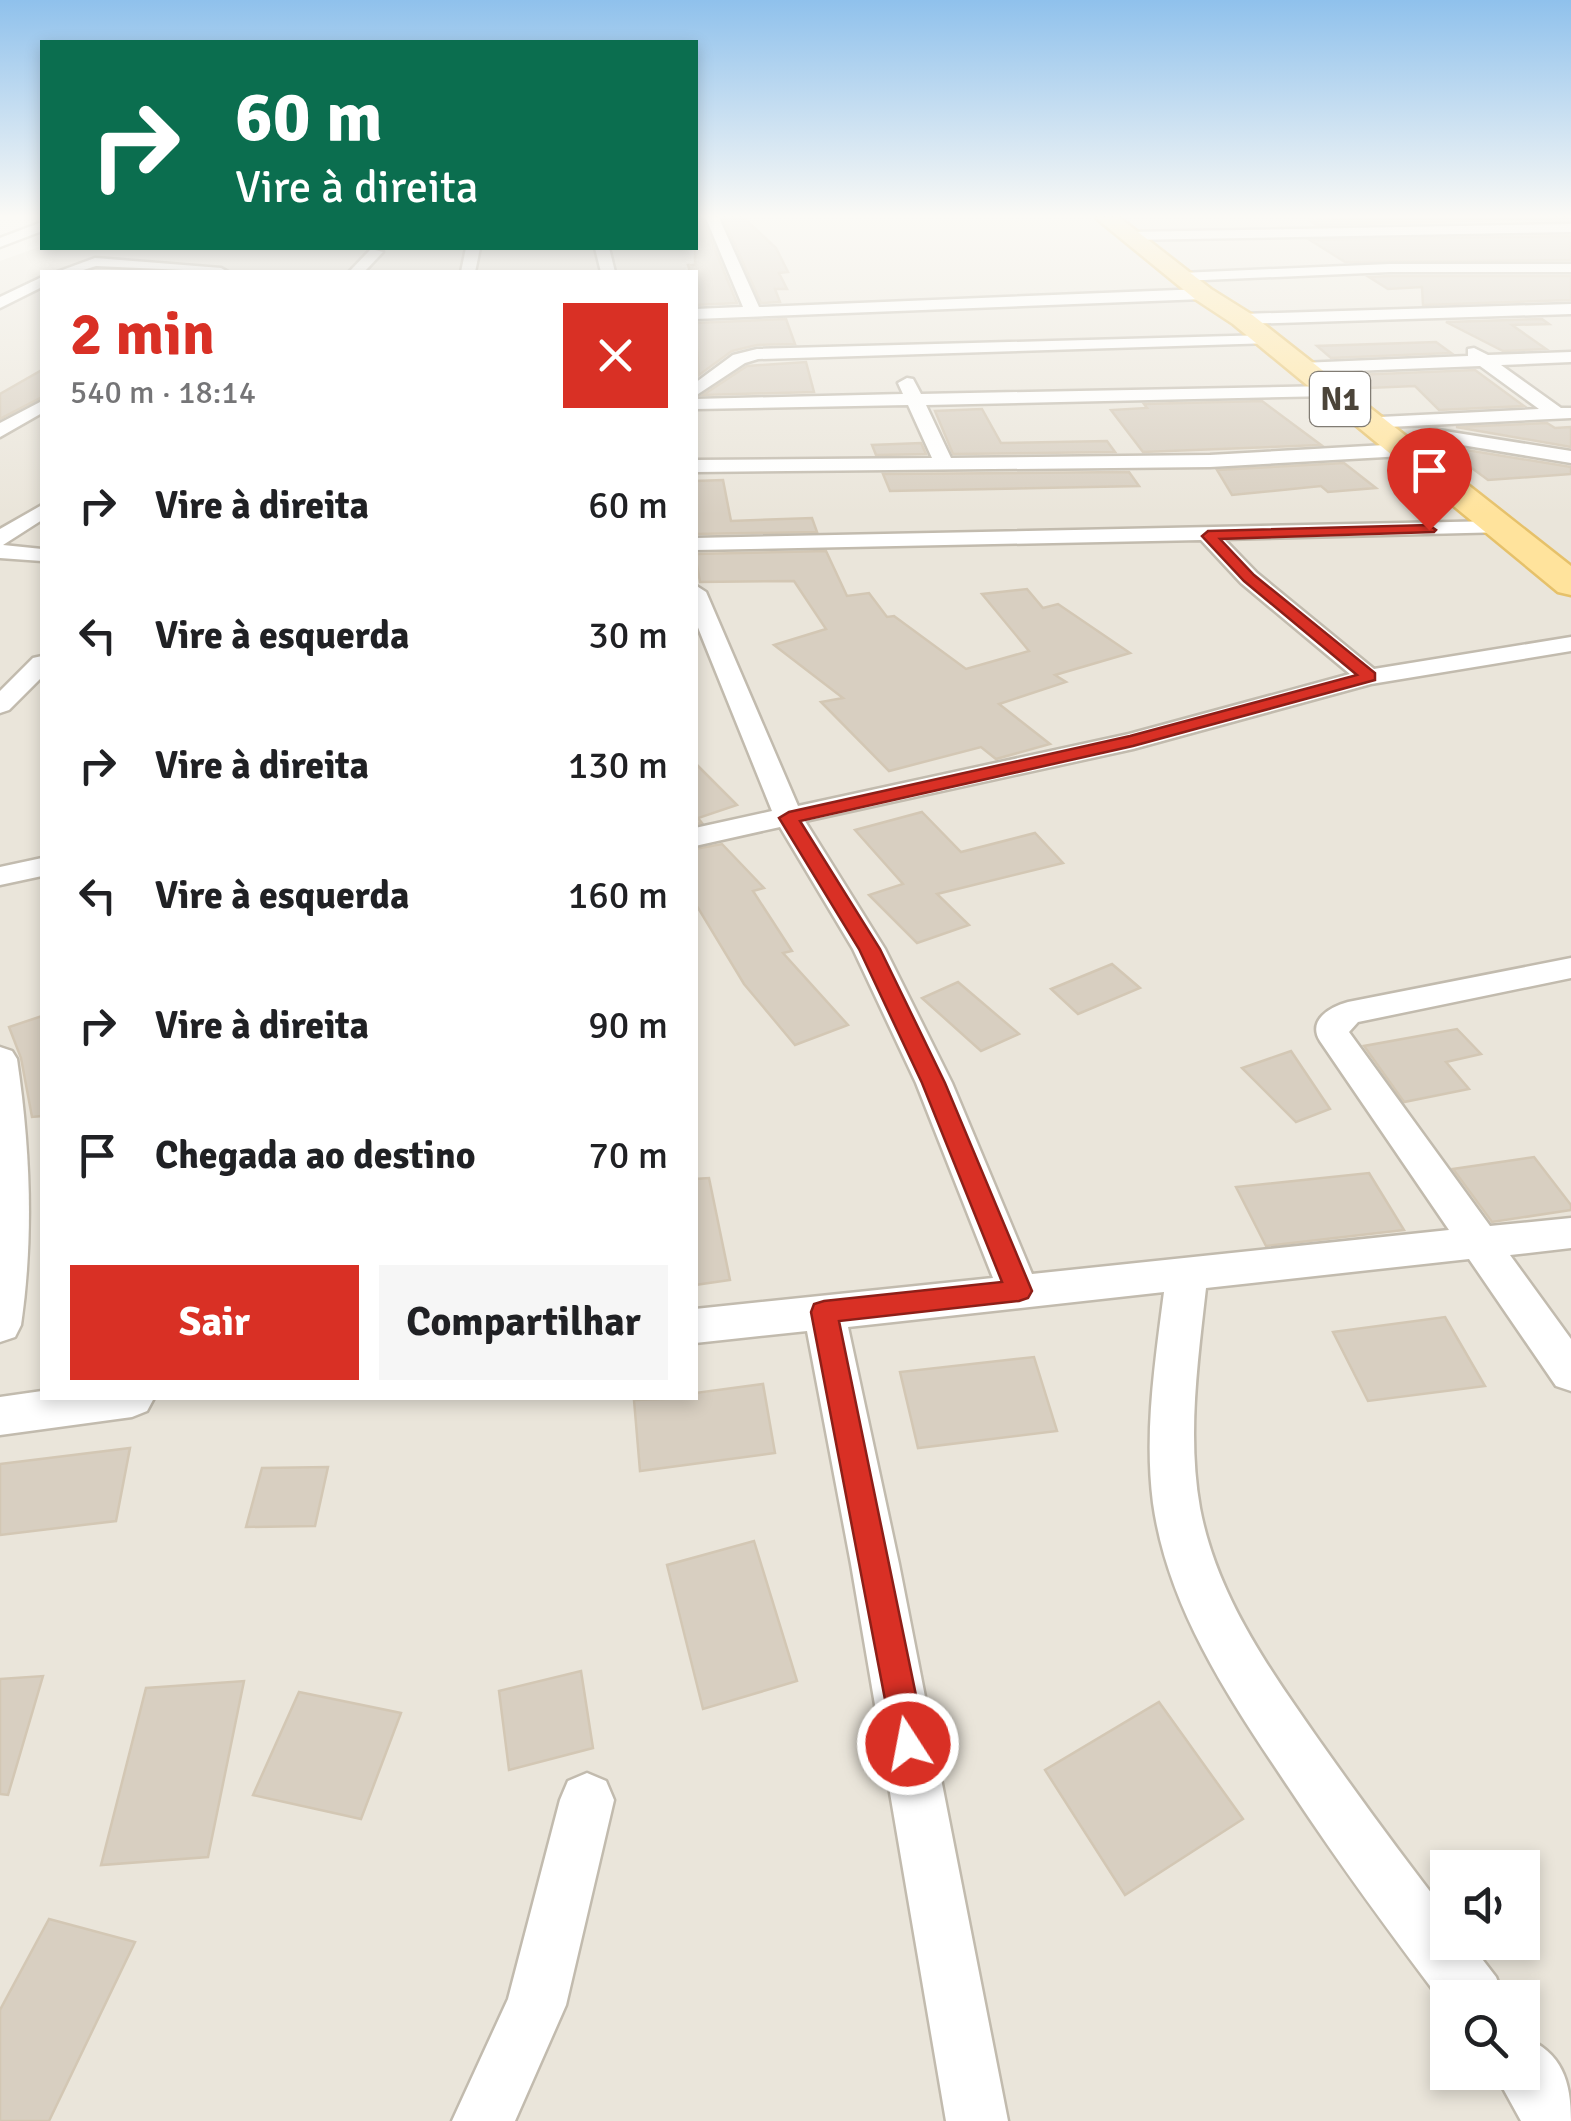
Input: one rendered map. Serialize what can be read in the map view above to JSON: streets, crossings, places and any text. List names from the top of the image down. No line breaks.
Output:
{"streets":{"main road":["N1"]},"page":{"turn":["60 m","Vire à direita"],"heading":["2 min","540 m · 18:14"],"list":[{"name":"Vire à direita","value":"60 m"},{"name":"Vire à esquerda","value":"30 m"},{"name":"Vire à direita","value":"130 m"},{"name":"Vire à esquerda","value":"160 m"},{"name":"Vire à direita","value":"90 m"},{"name":"Chegada ao destino","value":"70 m"}],"buttons":["Sair","Compartilhar"]}}
